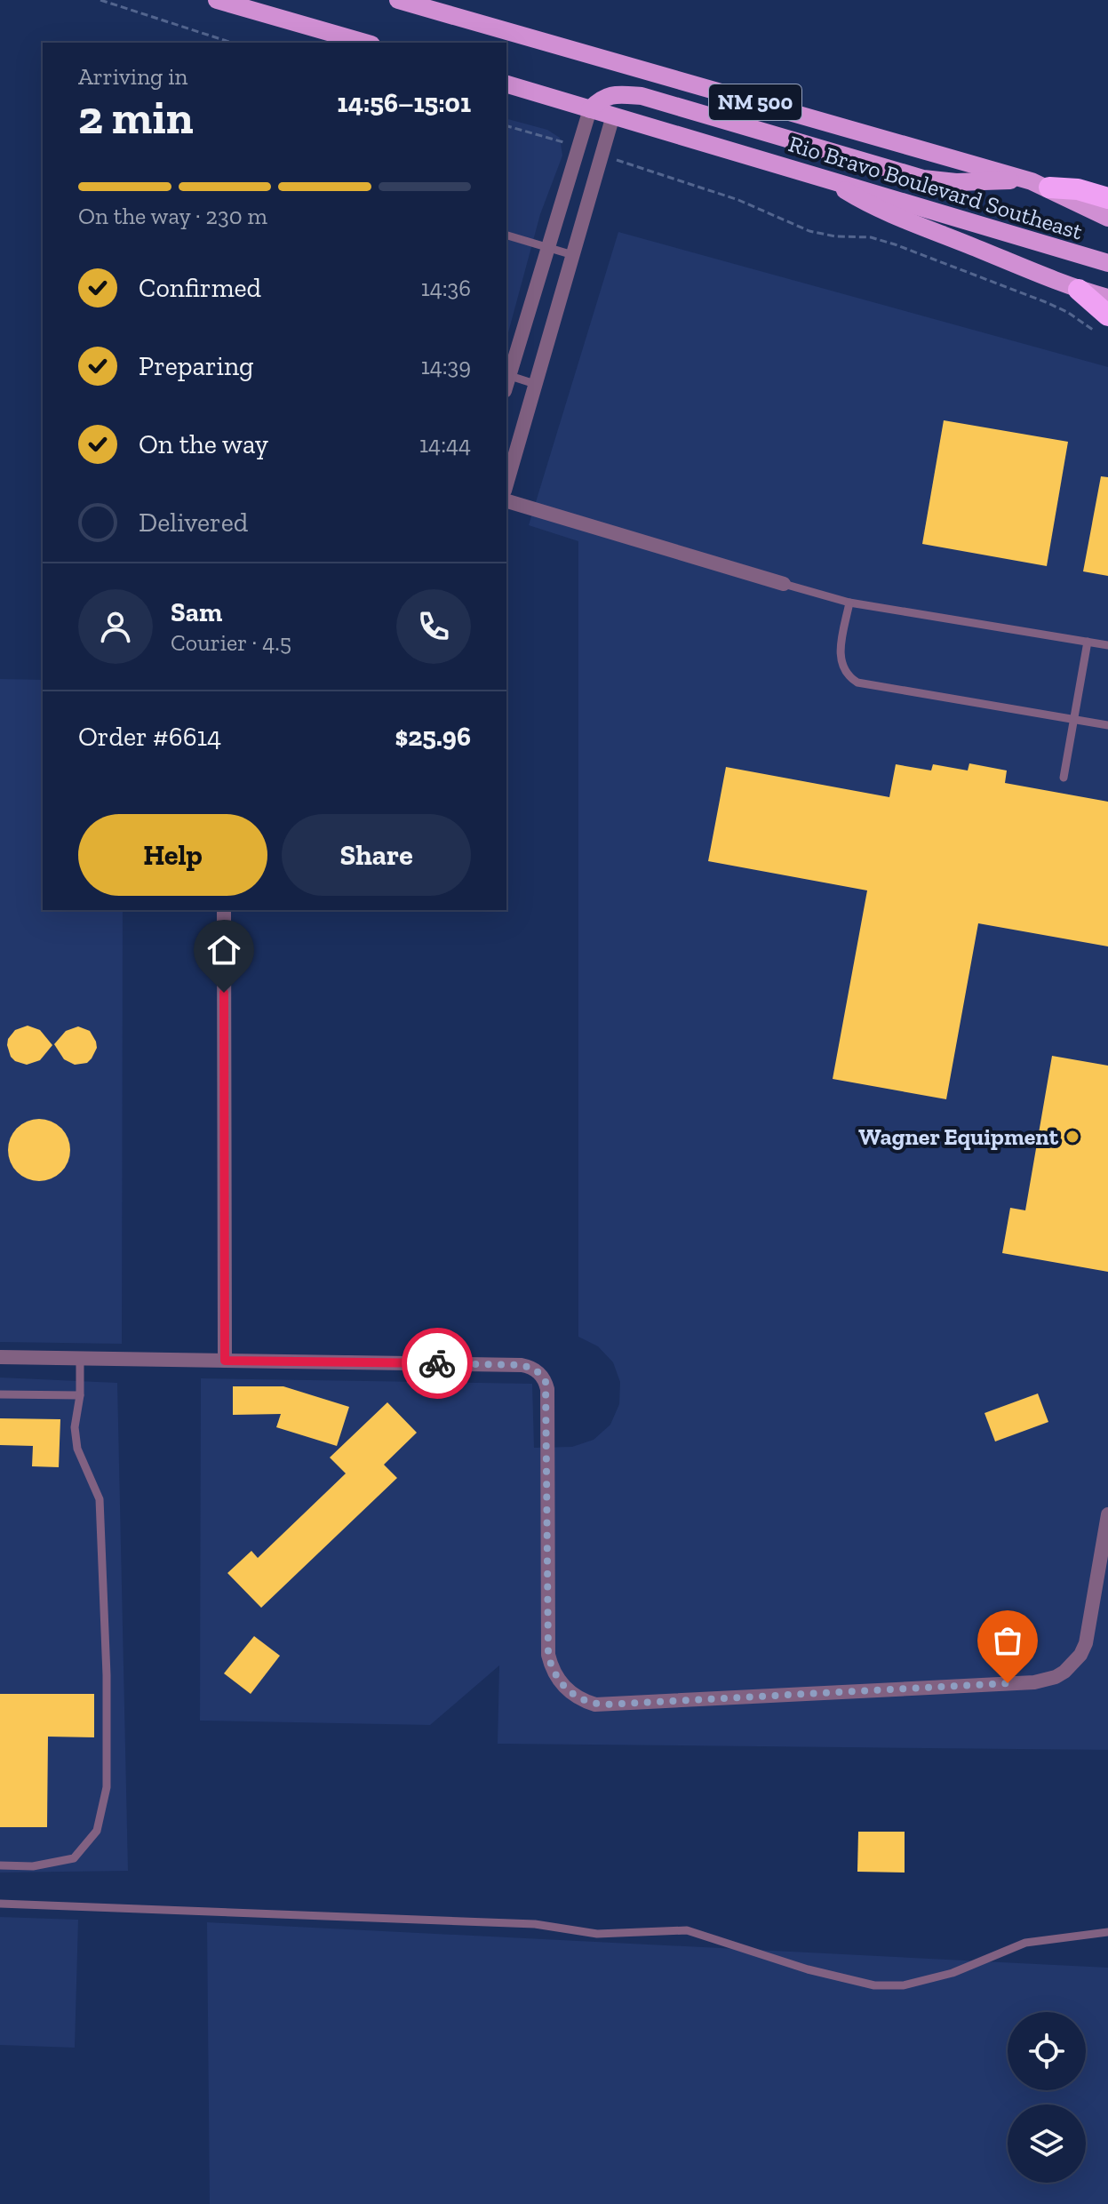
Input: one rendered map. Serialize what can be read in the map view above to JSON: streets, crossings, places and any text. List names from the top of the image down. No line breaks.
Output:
{"streets":{"main road":["NM 500","Rio Bravo Boulevard Southeast"]},"places":["Wagner Equipment"],"page":{"heading":["2 min","Arriving in","14:56–15:01"],"panel":["Sam","Courier · 4.5","Order #6614","$25.96"],"bar":"On the way · 230 m","list":[["Confirmed","14:36"],["Preparing","14:39"],["On the way","14:44"],"Delivered"],"buttons":["Help","Share"]}}
